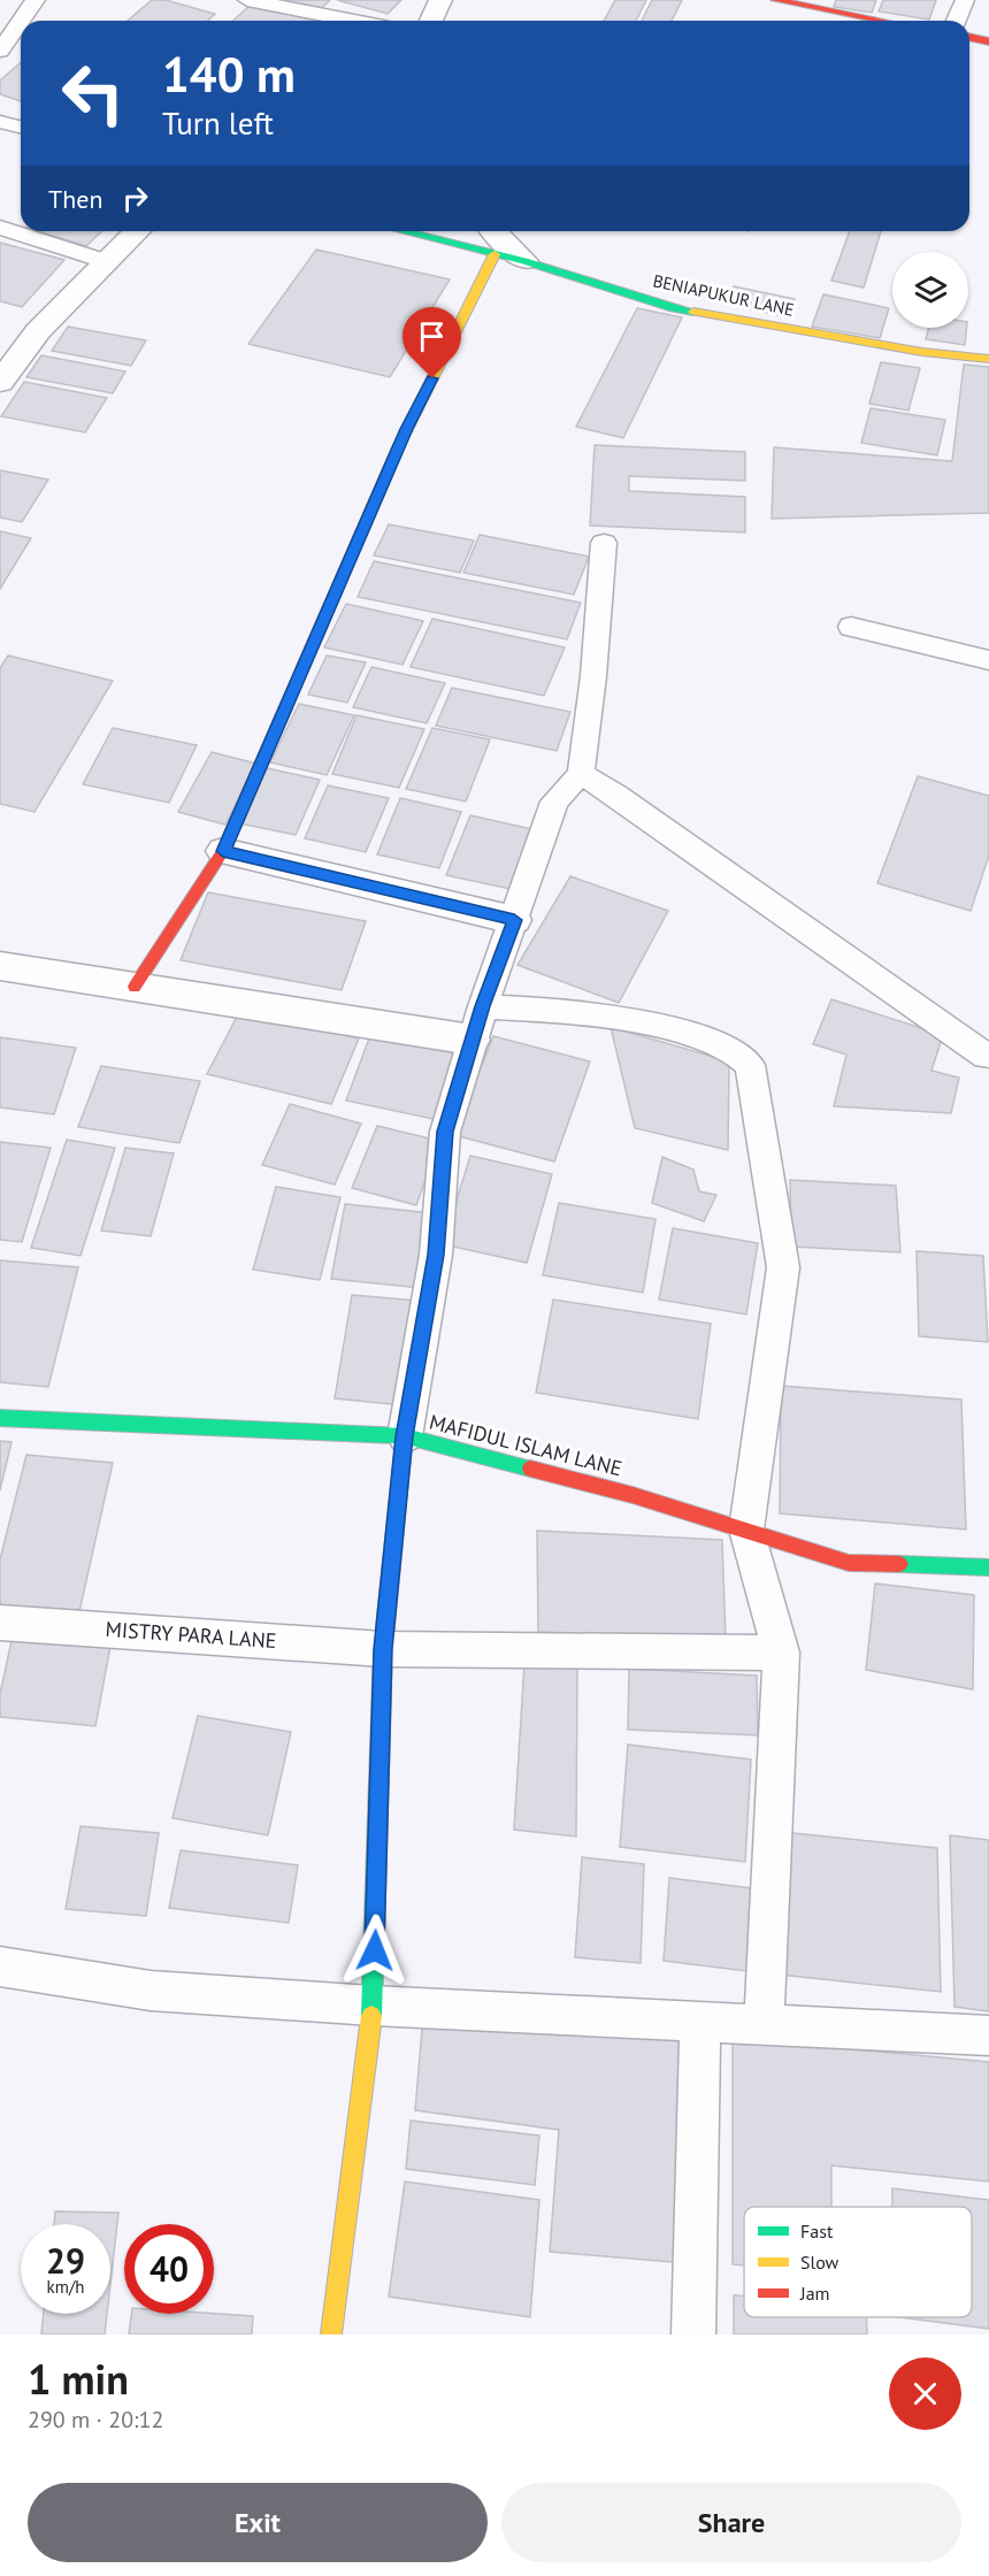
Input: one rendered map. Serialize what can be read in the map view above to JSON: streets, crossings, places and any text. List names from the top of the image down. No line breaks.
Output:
{"streets":{"street":["BENIAPUKUR LANE","MAFIDUL ISLAM LANE"],"lane":["MISTRY PARA LANE"]},"legend":["Fast","Slow","Jam"],"page":{"turn":["140 m","Turn left"],"then":"Then","speed":"29 km/h","limit":"40","heading":["1 min","290 m · 20:12"],"buttons":["Exit","Share"]}}
